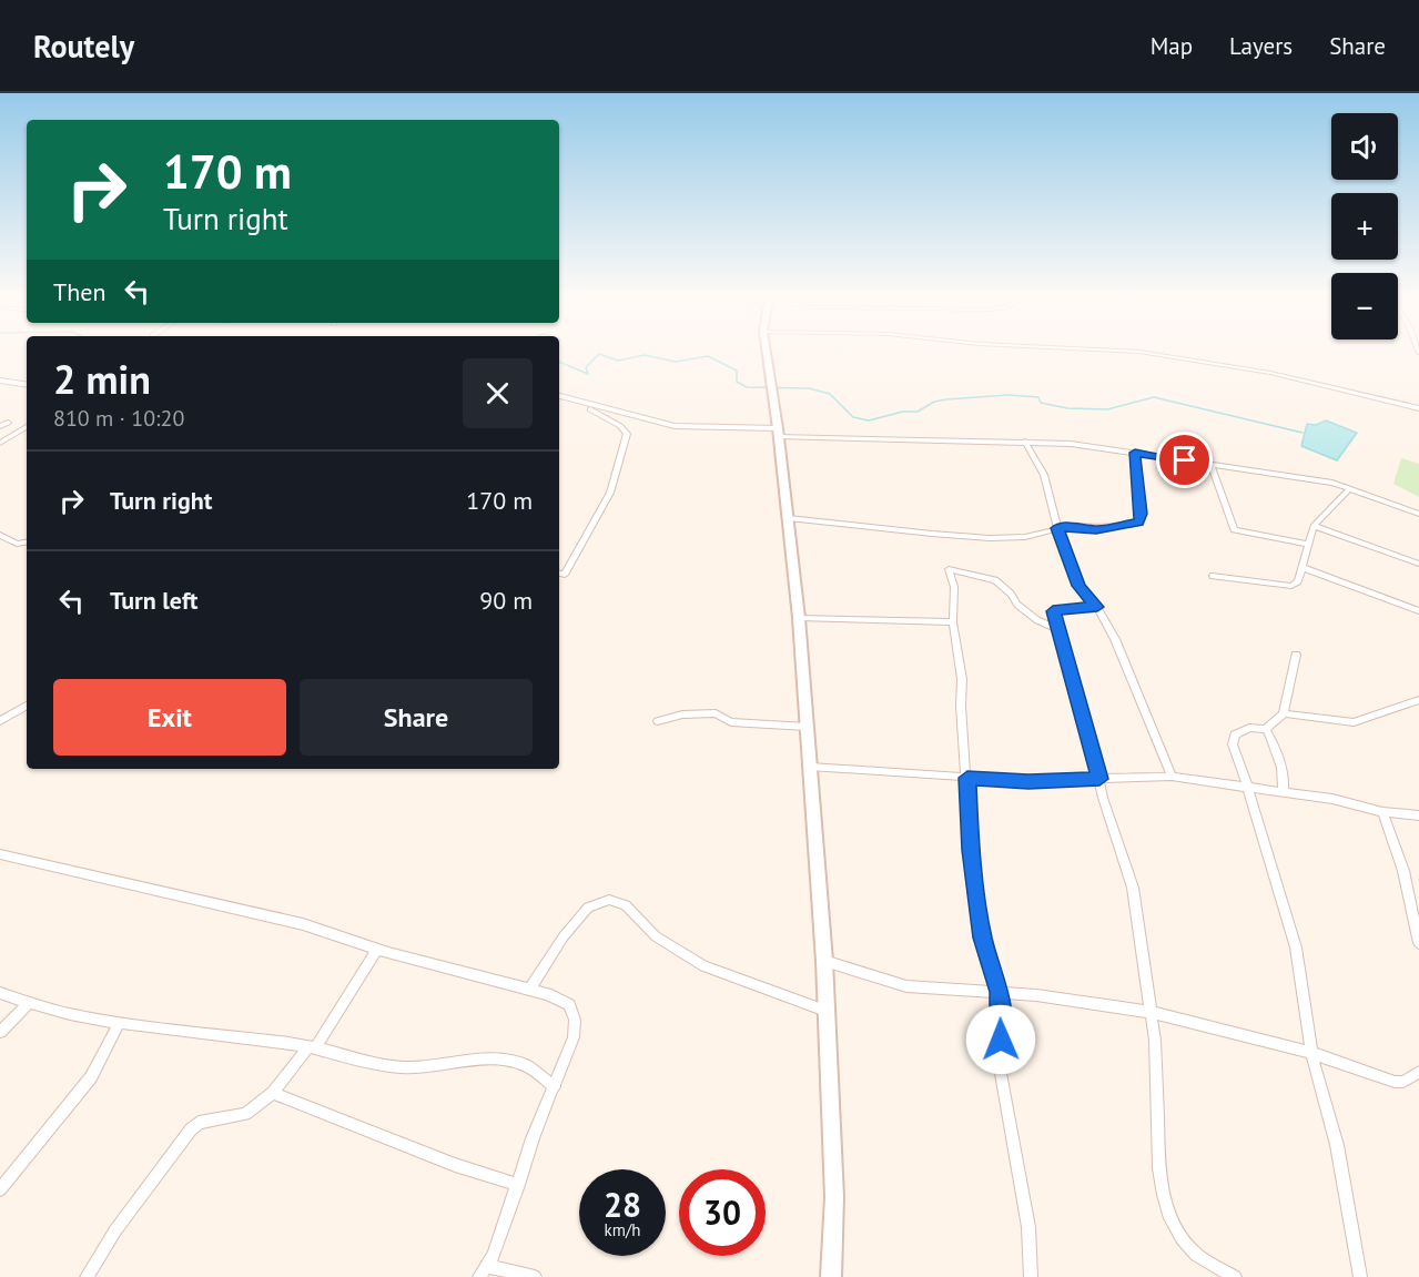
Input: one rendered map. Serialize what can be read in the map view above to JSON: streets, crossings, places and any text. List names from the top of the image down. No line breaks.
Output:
{"page":{"header":"Routely","nav":["Map","Layers","Share"],"map_buttons":["+","−"],"turn":["170 m","Turn right"],"then":"Then","heading":["2 min","810 m · 10:20"],"list":[{"name":"Turn right","value":"170 m"},{"name":"Turn left","value":"90 m"}],"buttons":["Exit","Share"],"speed":"28 km/h","limit":"30"}}
